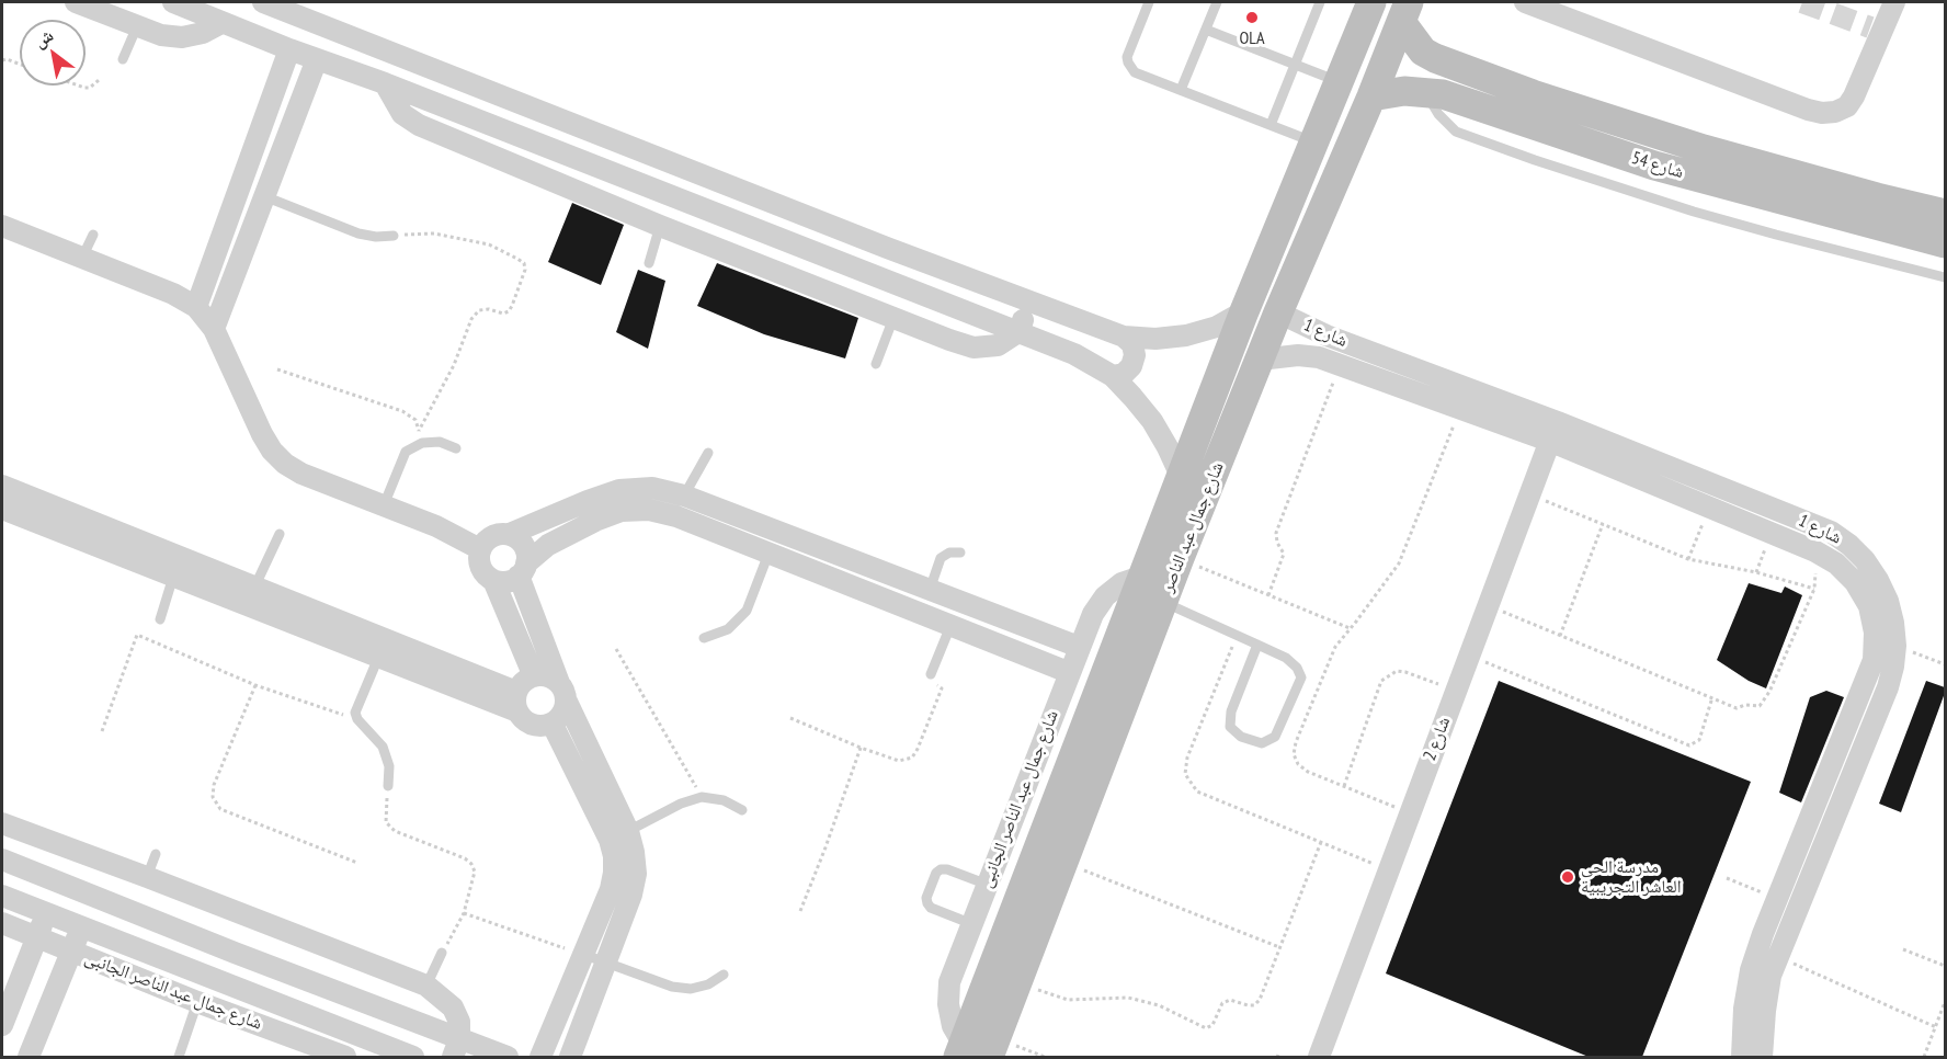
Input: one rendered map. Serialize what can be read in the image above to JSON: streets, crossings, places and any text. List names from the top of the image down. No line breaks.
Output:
{"streets":{"main road":["شارع 54","شارع جمال عبد الناصر"],"street":["شارع 1","شارع 2","شارع جمال عبد الناصر الجانبى"]},"crossings":[["شارع 54","شارع جمال عبد الناصر"],["شارع 1","شارع جمال عبد الناصر"],["شارع 1","شارع 2"],["شارع جمال عبد الناصر","شارع جمال عبد الناصر الجانبى"]],"places":["OLA","مدرسة الحى العاشر التجريبية"],"north":"top left"}
